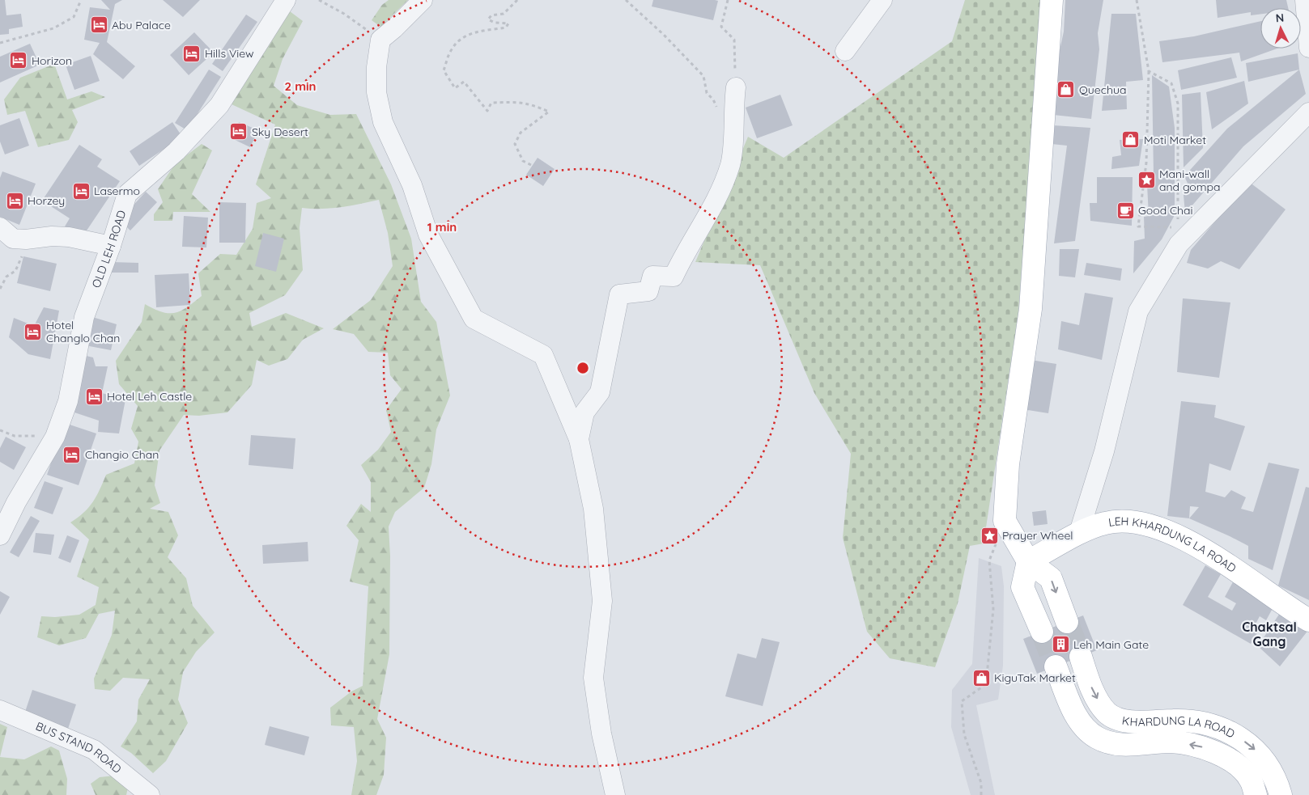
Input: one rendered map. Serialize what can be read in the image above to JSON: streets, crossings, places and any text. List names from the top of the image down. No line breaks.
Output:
{"streets":{"main road":["LEH KHARDUNG LA ROAD","KHARDUNG LA ROAD"],"street":["OLD LEH ROAD","BUS STAND ROAD"]},"districts":["Chaktsal Gang"],"places":{"hotel":["Abu Palace","Hills View","Horizon","Sky Desert","Lasermo","Horzey","Hotel Changlo Chan","Hotel Leh Castle","Changio Chan"],"shop":["Quechua","Moti Market","KiguTak Market"],"place":["Mani-wall and gompa","Prayer Wheel"],"cafe":["Good Chai"],"building":["Leh Main Gate"]},"north":"top","rings":["2 min","1 min"]}
